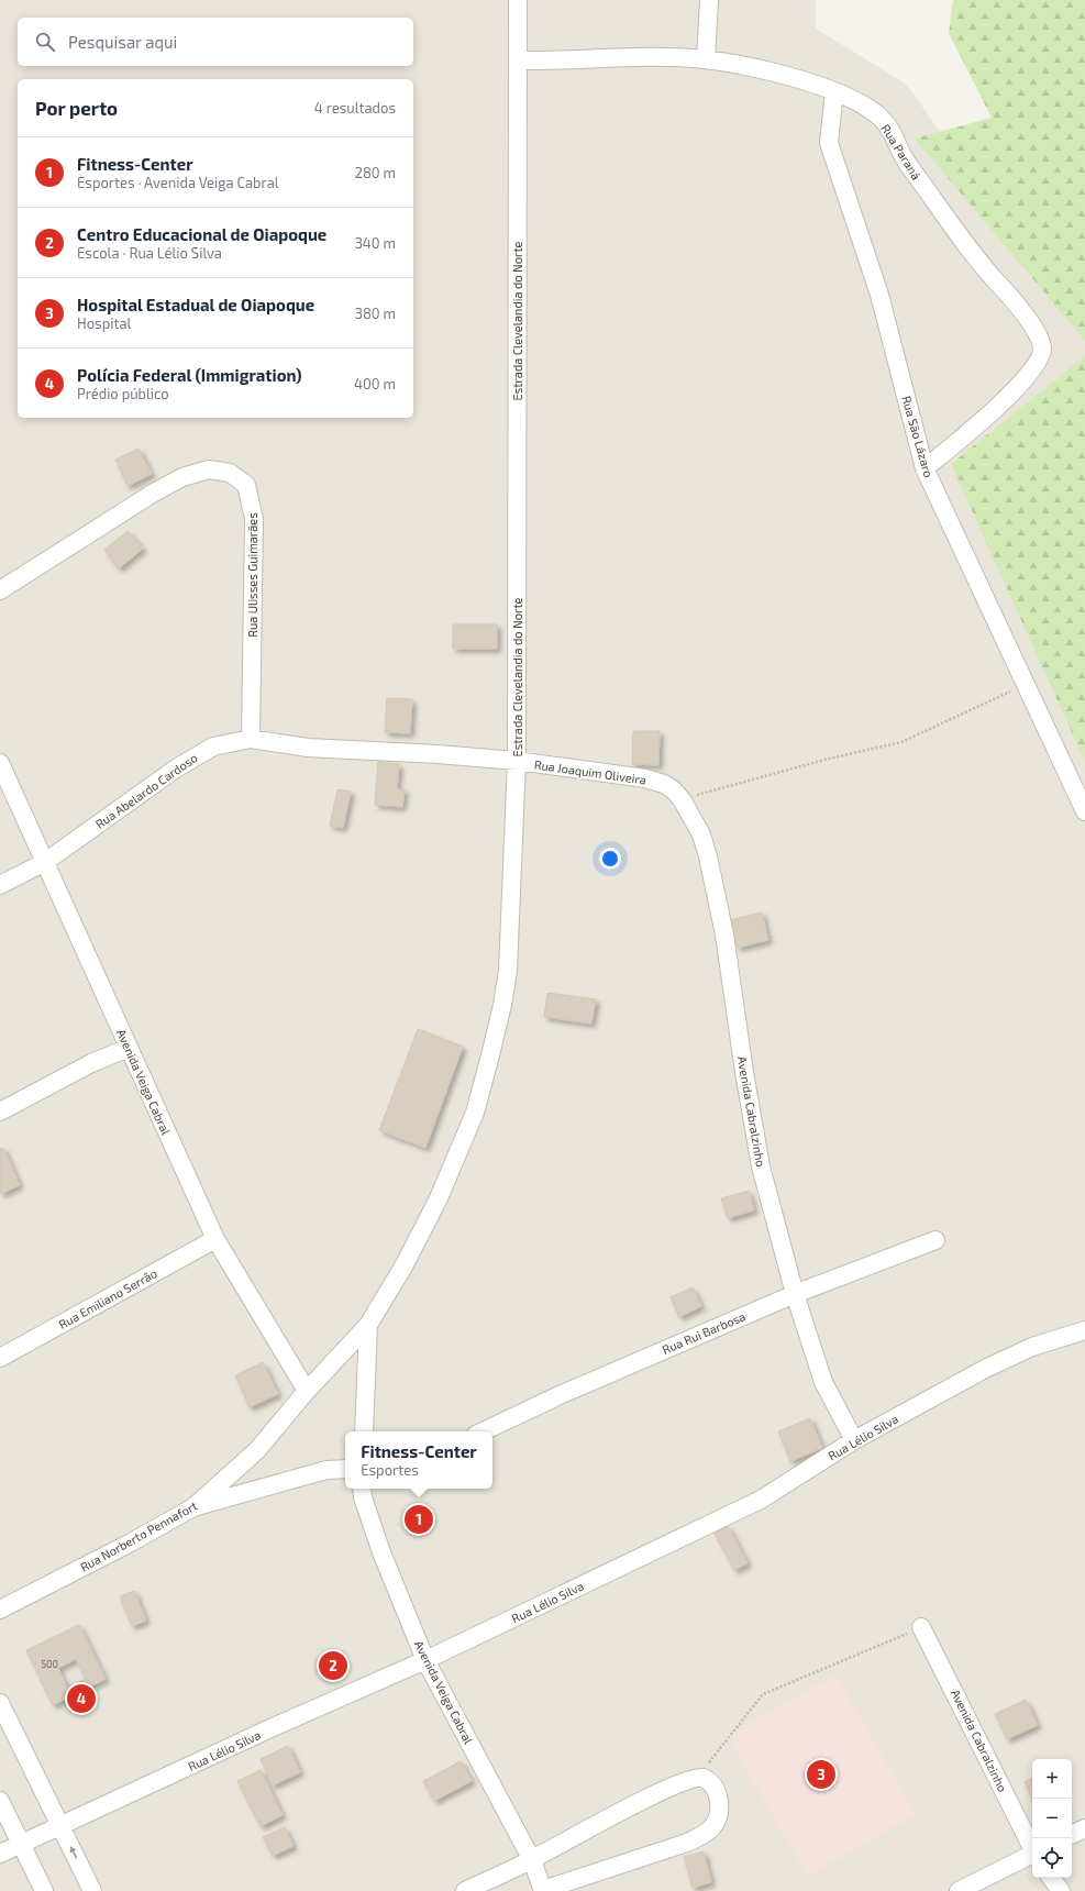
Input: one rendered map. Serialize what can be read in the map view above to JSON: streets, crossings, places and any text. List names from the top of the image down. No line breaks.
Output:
{"streets":{"street":["Rua Paraná","Estrada Clevelandia do Norte","Rua São Lázaro","Rua Ulisses Guimarães","Rua Joaquim Oliveira","Rua Abelardo Cardoso","Avenida Veiga Cabral","Avenida Cabralzinho","Rua Emiliano Serrão","Rua Rui Barbosa","Rua Lélio Silva","Rua Norberto Pennafort"]},"crossings":[["Rua Paraná","Estrada Clevelandia do Norte"],["Rua Paraná","Rua São Lázaro"],["Estrada Clevelandia do Norte","Rua Joaquim Oliveira"],["Estrada Clevelandia do Norte","Rua Abelardo Cardoso"],["Estrada Clevelandia do Norte","Rua Norberto Pennafort"],["Rua Ulisses Guimarães","Rua Abelardo Cardoso"],["Rua Joaquim Oliveira","Rua Abelardo Cardoso"],["Rua Joaquim Oliveira","Avenida Cabralzinho"],["Rua Abelardo Cardoso","Avenida Veiga Cabral"],["Avenida Veiga Cabral","Rua Emiliano Serrão"],["Avenida Veiga Cabral","Rua Lélio Silva"],["Avenida Veiga Cabral","Rua Norberto Pennafort"],["Avenida Cabralzinho","Rua Rui Barbosa"],["Avenida Cabralzinho","Rua Lélio Silva"]],"house_numbers":["500"],"page":{"search":"Pesquisar aqui","heading":["Por perto","4 resultados"],"list":[{"mark":"1","name":"Fitness-Center","note":"Esportes · Avenida Veiga Cabral","value":"280 m"},{"mark":"2","name":"Centro Educacional de Oiapoque","note":"Escola · Rua Lélio Silva","value":"340 m"},{"mark":"3","name":"Hospital Estadual de Oiapoque","note":"Hospital","value":"380 m"},{"mark":"4","name":"Polícia Federal (Immigration)","note":"Prédio público","value":"400 m"}],"popup":["Fitness-Center","Esportes"],"pins":["1","2","4","3"],"map_buttons":["+","−"]}}
